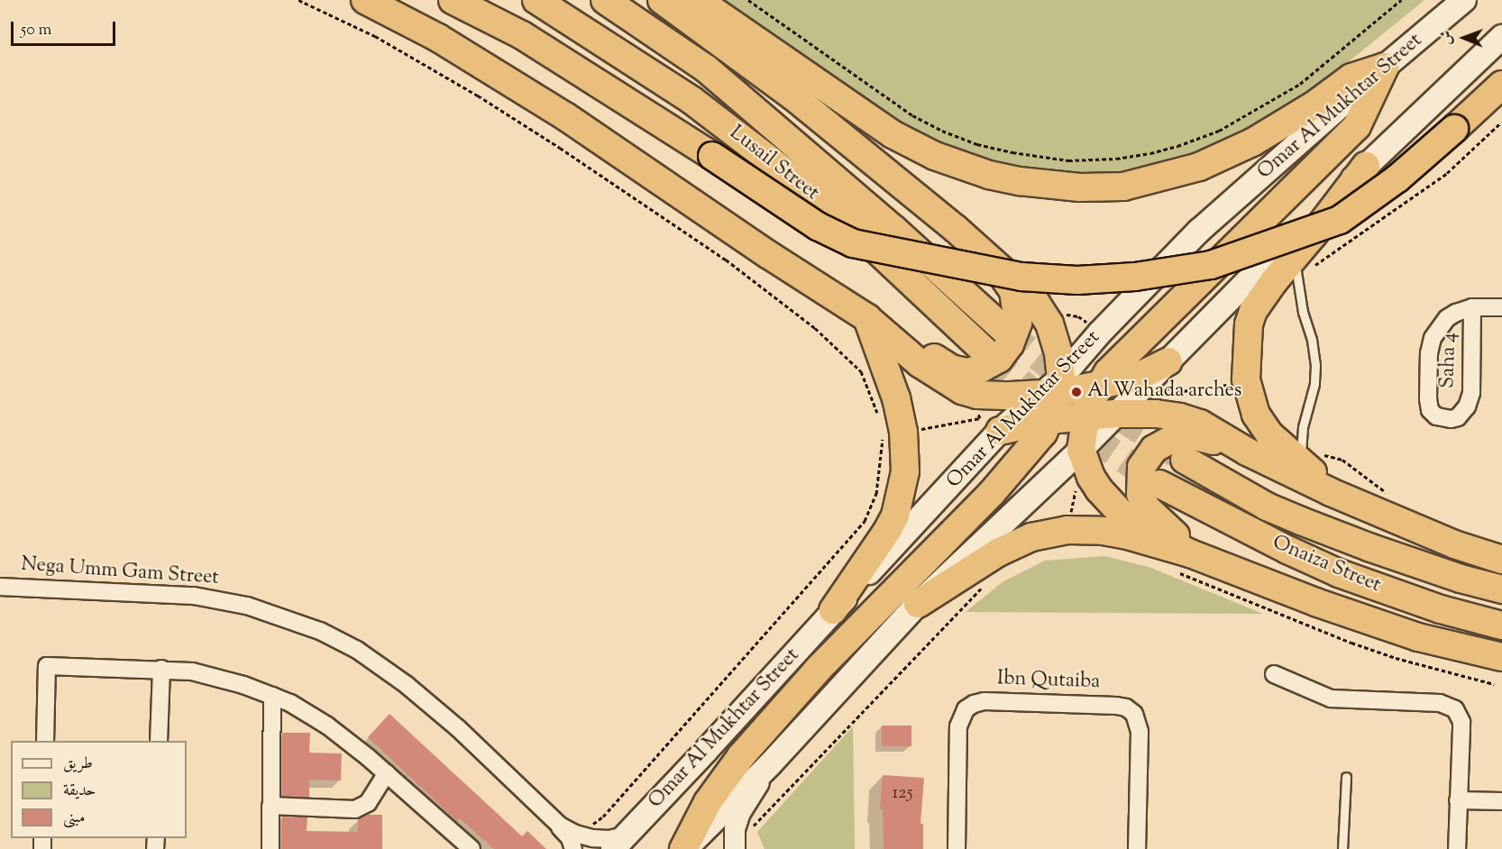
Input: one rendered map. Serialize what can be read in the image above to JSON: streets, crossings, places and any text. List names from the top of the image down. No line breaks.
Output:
{"streets":{"highway":["Lusail Street","Onaiza Street"],"main road":["Omar Al Mukhtar Street"],"street":["Saha 4","Nega Umm Gam Street","Ibn Qutaiba"]},"crossings":[["Omar Al Mukhtar Street","Nega Umm Gam Street"]],"places":["Al Wahada arches"],"house_numbers":["125"],"legend":["طريق","حديقة","مبنى"],"scale_bar":"50 m","north":"left"}
